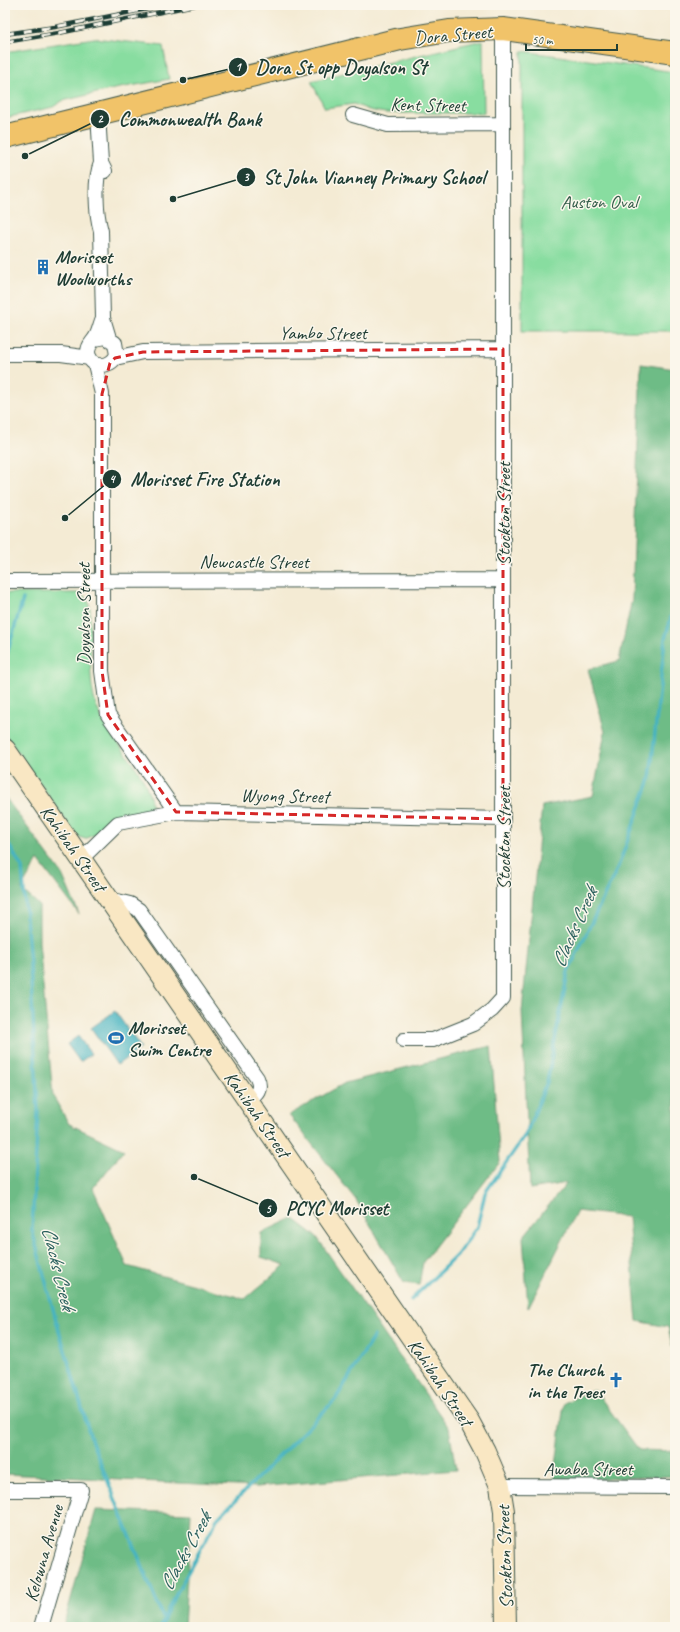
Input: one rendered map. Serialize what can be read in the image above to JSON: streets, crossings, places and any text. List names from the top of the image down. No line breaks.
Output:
{"streets":{"main road":["Dora Street"],"street":["Kent Street","Yambo Street","Stockton Street","Newcastle Street","Doyalson Street","Wyong Street","Kahibah Street","Awaba Street","Kelowna Avenue"]},"crossings":[["Dora Street","Stockton Street"],["Dora Street","Doyalson Street"],["Kent Street","Stockton Street"],["Yambo Street","Stockton Street"],["Yambo Street","Doyalson Street"],["Stockton Street","Newcastle Street"],["Stockton Street","Wyong Street"],["Stockton Street","Kahibah Street"],["Stockton Street","Awaba Street"],["Newcastle Street","Doyalson Street"],["Doyalson Street","Wyong Street"],["Wyong Street","Kahibah Street"],["Kahibah Street","Awaba Street"]],"water":["Clacks Creek"],"parks":["Auston Oval"],"places":{"other":["Dora St opp Doyalson St","Commonwealth Bank","St John Vianney Primary School","Morisset Fire Station","PCYC Morisset"],"building":["Morisset Woolworths"],"sports":["Morisset Swim Centre"],"church":["The Church in the Trees"]},"scale_bar":"50 m"}
